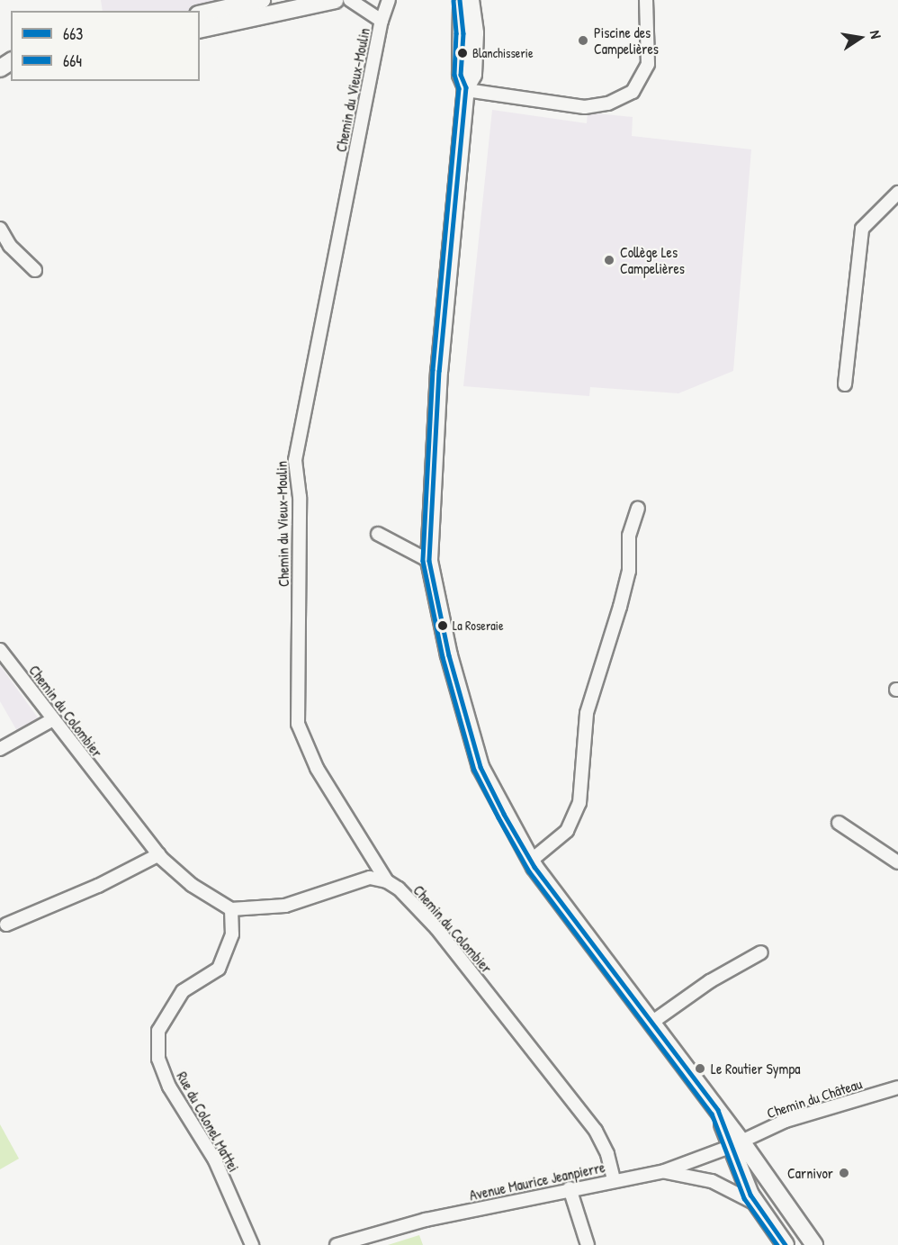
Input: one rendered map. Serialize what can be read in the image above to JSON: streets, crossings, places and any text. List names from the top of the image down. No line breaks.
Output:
{"streets":{"street":["Chemin du Vieux-Moulin","Chemin du Colombier","Chemin du Château","Rue du Colonel Mattei","Avenue Maurice Jeanpierre"]},"crossings":[["Chemin du Vieux-Moulin","Chemin du Colombier"],["Chemin du Colombier","Rue du Colonel Mattei"],["Chemin du Colombier","Avenue Maurice Jeanpierre"],["Chemin du Château","Avenue Maurice Jeanpierre"]],"places":["Piscine des Campelières","Blanchisserie","Collège Les Campelières","La Roseraie","Le Routier Sympa","Carnivor"],"lines":["transit line 663","transit line 664"],"legend":["663","664"],"north":"right"}
